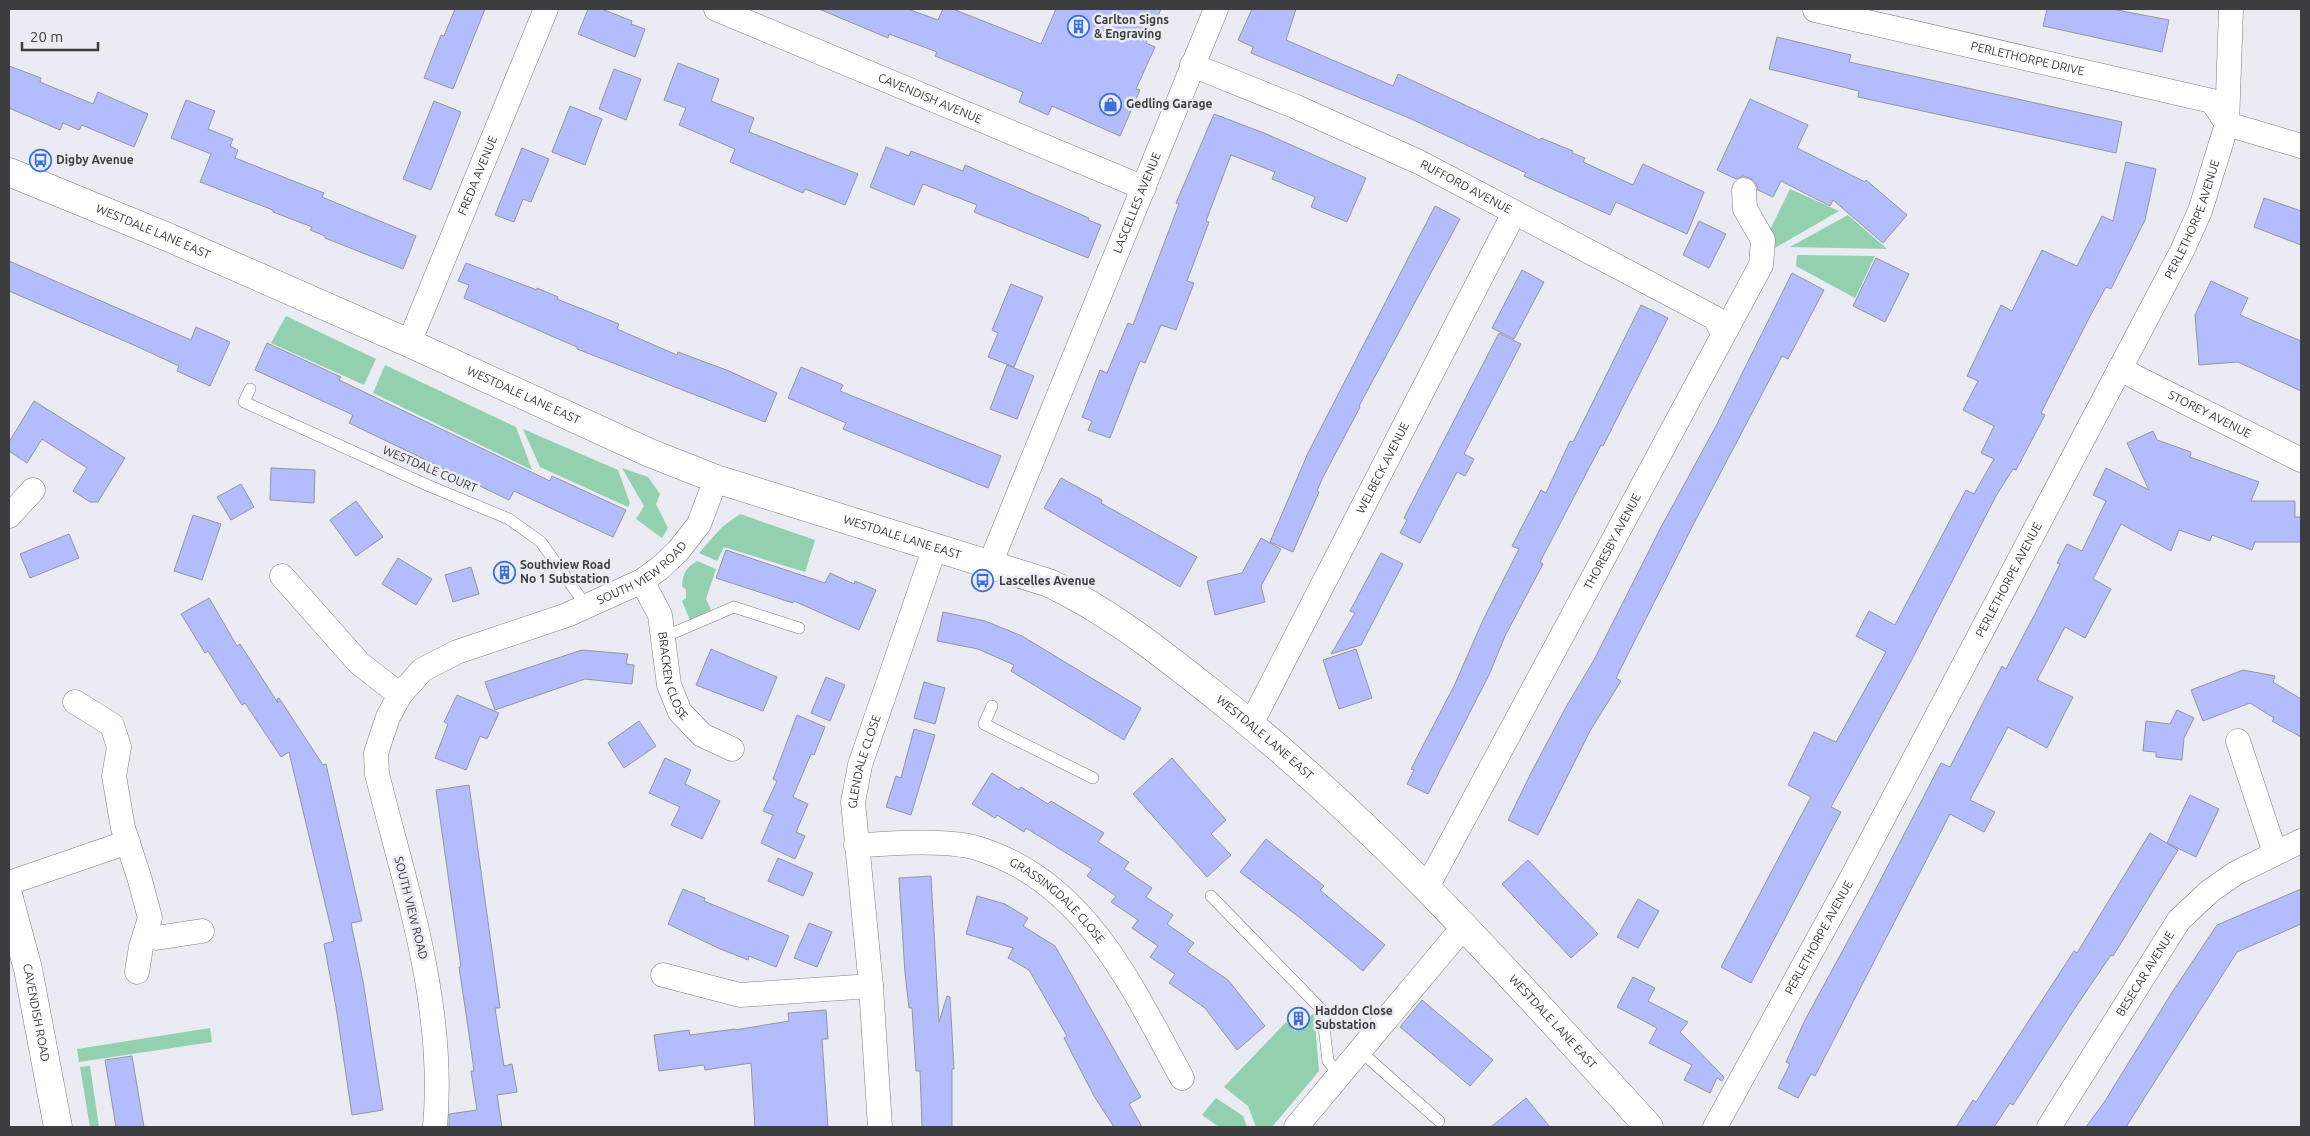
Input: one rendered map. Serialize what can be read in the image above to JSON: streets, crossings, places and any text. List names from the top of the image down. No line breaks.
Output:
{"streets":{"street":["PERLETHORPE DRIVE","CAVENDISH AVENUE","FREDA AVENUE","RUFFORD AVENUE","LASCELLES AVENUE","PERLETHORPE AVENUE","WESTDALE LANE EAST","STOREY AVENUE","WELBECK AVENUE","THORESBY AVENUE","SOUTH VIEW ROAD","BRACKEN CLOSE","GLENDALE CLOSE","GRASSINGDALE CLOSE","BESECAR AVENUE","CAVENDISH ROAD"],"lane":["WESTDALE COURT"]},"crossings":[["PERLETHORPE DRIVE","PERLETHORPE AVENUE"],["CAVENDISH AVENUE","LASCELLES AVENUE"],["FREDA AVENUE","WESTDALE LANE EAST"],["RUFFORD AVENUE","LASCELLES AVENUE"],["RUFFORD AVENUE","WELBECK AVENUE"],["RUFFORD AVENUE","THORESBY AVENUE"],["LASCELLES AVENUE","WESTDALE LANE EAST"],["PERLETHORPE AVENUE","STOREY AVENUE"],["WESTDALE LANE EAST","WELBECK AVENUE"],["WESTDALE LANE EAST","THORESBY AVENUE"],["WESTDALE LANE EAST","SOUTH VIEW ROAD"],["WESTDALE LANE EAST","GLENDALE CLOSE"],["WESTDALE COURT","SOUTH VIEW ROAD"],["SOUTH VIEW ROAD","BRACKEN CLOSE"],["GLENDALE CLOSE","GRASSINGDALE CLOSE"]],"places":{"building":["Carlton Signs & Engraving","Southview Road No 1 Substation","Haddon Close Substation"],"shop":["Gedling Garage"],"bus stop":["Digby Avenue","Lascelles Avenue"]},"scale_bar":"20 m"}
